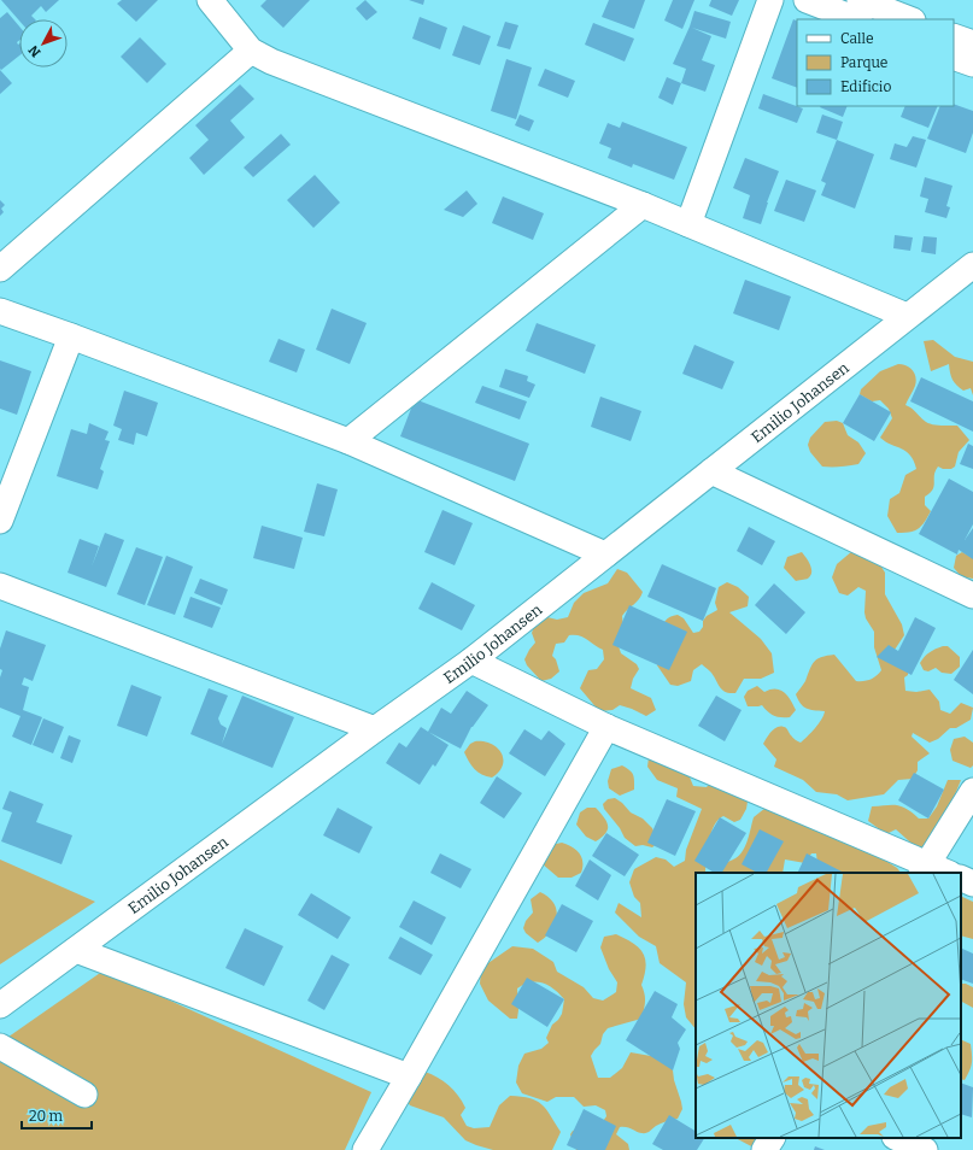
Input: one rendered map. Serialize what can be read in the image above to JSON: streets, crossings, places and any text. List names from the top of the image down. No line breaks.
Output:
{"streets":{"street":["Emilio Johansen"]},"legend":["Calle","Parque","Edificio"],"scale_bar":"20 m","north":"bottom left"}
